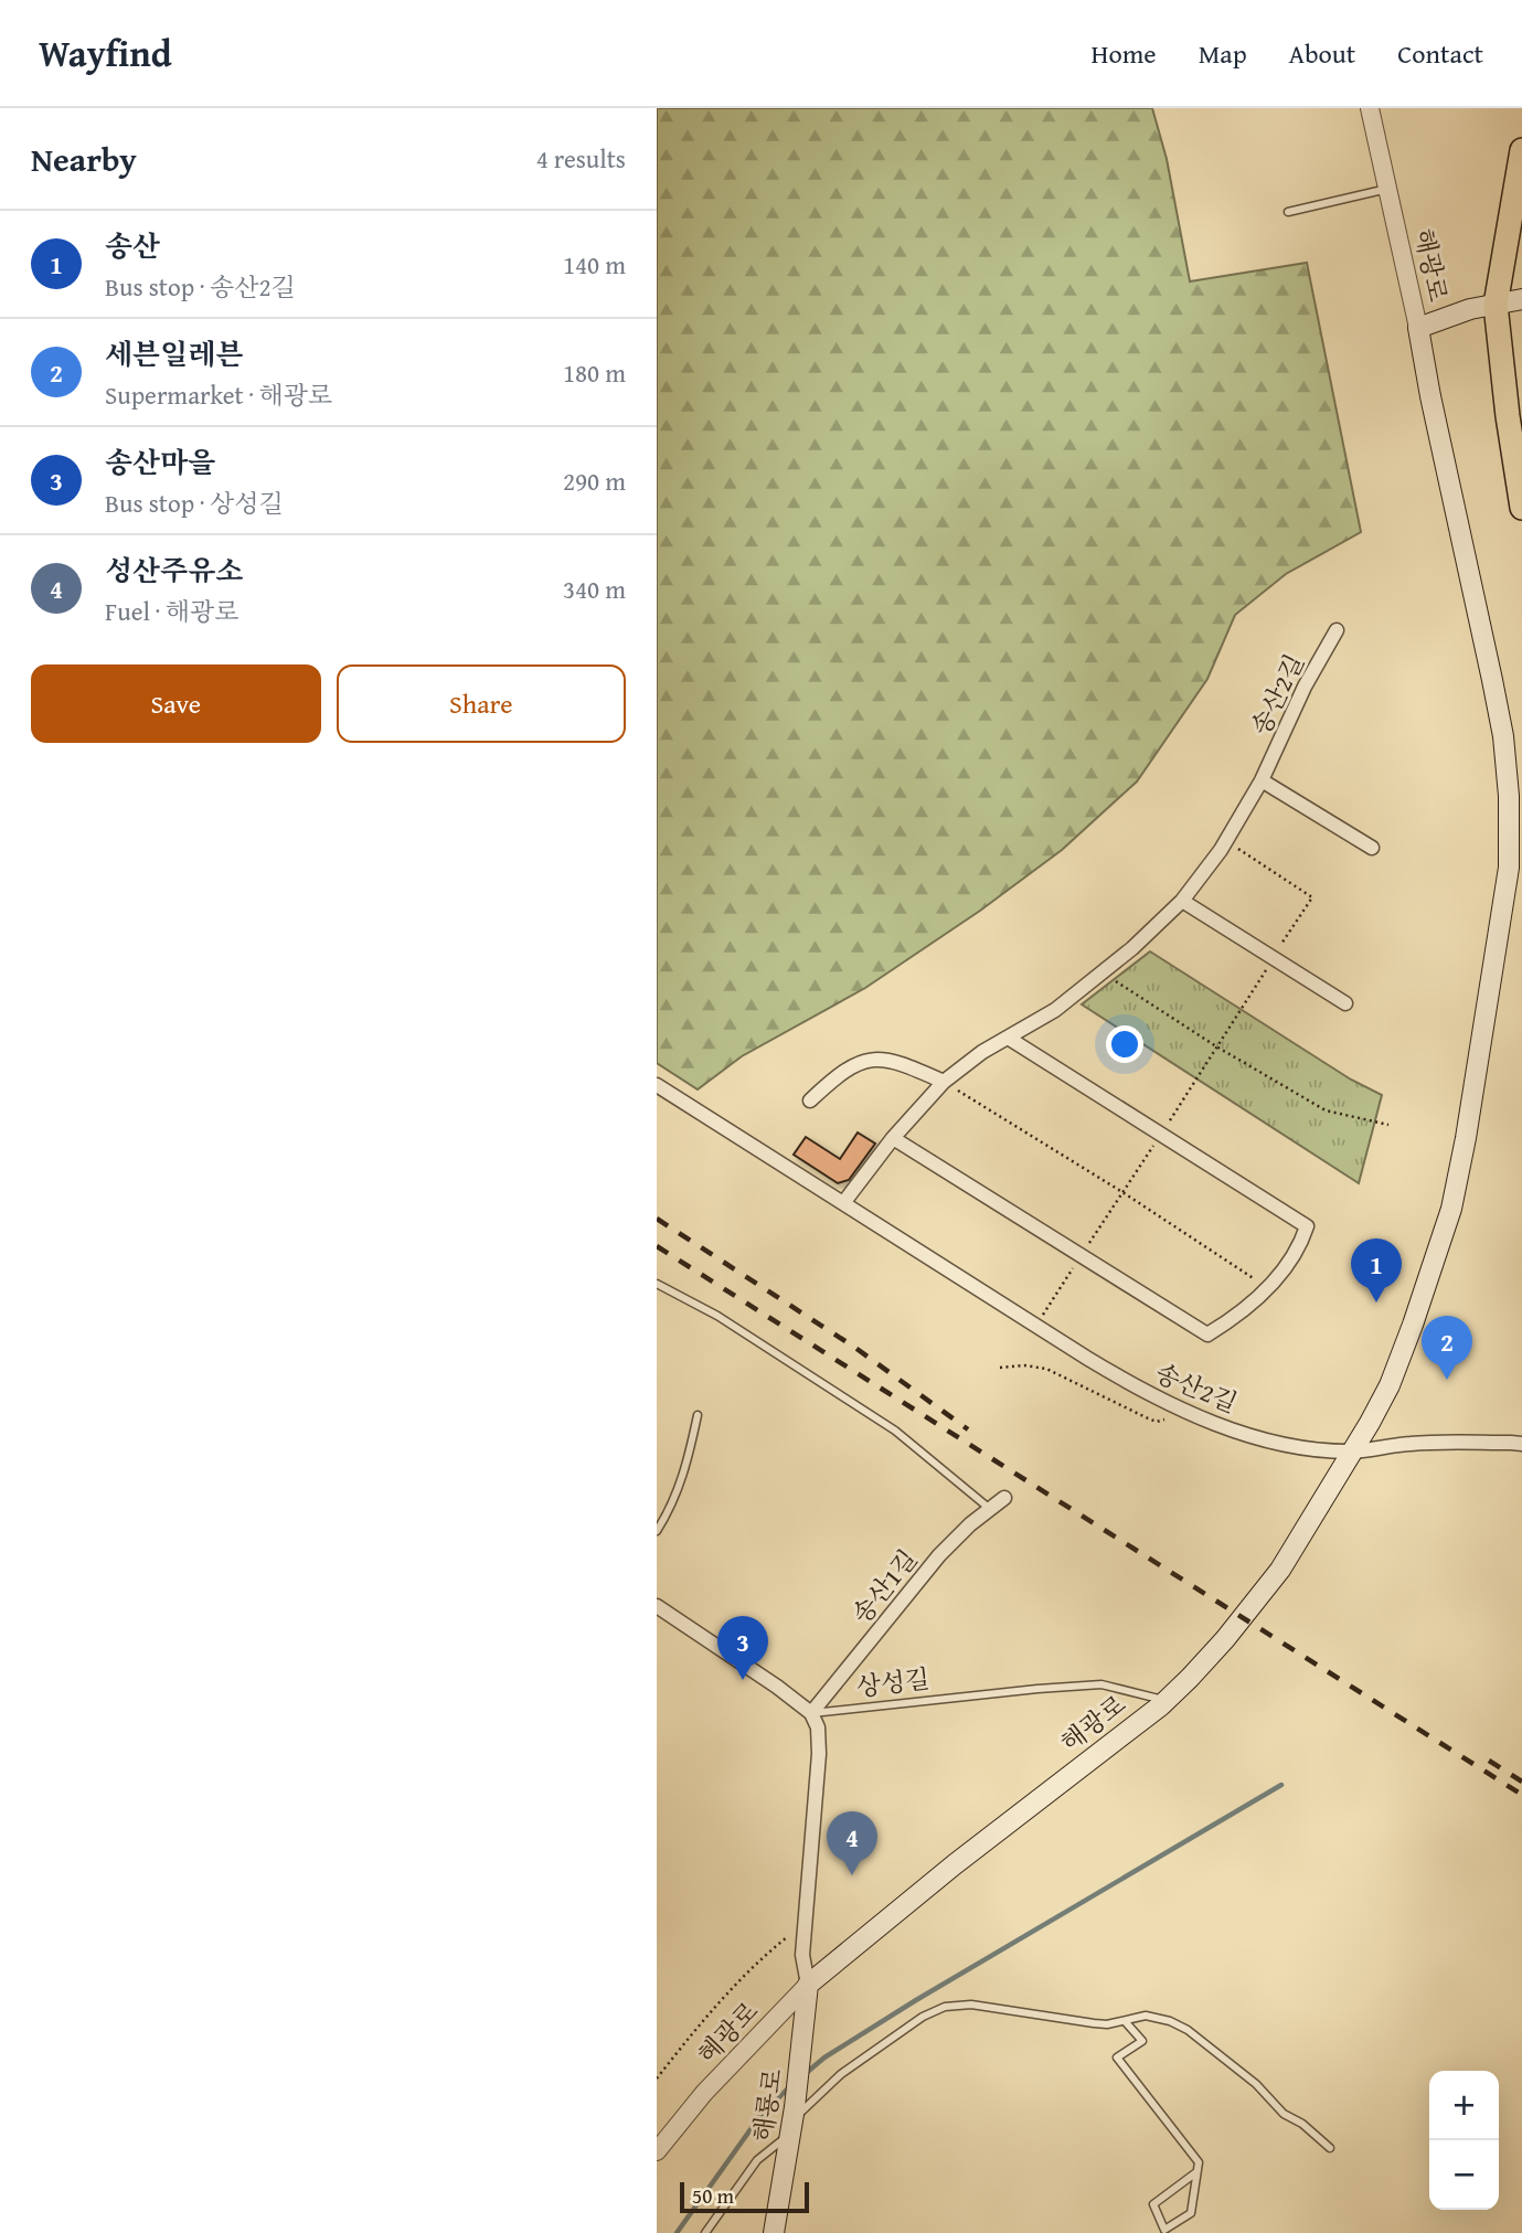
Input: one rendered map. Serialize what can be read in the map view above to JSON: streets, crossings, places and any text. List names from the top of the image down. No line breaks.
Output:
{"streets":{"main road":["해광로","해룡로"],"street":["송산2길","송산1길","혜광로"],"lane":["상성길"]},"crossings":[["해광로","송산2길"],["해광로","상성길"],["해광로","혜광로"],["해광로","해룡로"],["송산1길","상성길"],["혜광로","해룡로"]],"scale_bar":"50 m","page":{"header":"Wayfind","nav":["Home","Map","About","Contact"],"heading":["Nearby","4 results"],"list":[{"mark":"1","name":"송산","note":"Bus stop · 송산2길","value":"140 m"},{"mark":"2","name":"세븐일레븐","note":"Supermarket · 해광로","value":"180 m"},{"mark":"3","name":"송산마을","note":"Bus stop · 상성길","value":"290 m"},{"mark":"4","name":"성산주유소","note":"Fuel · 해광로","value":"340 m"}],"buttons":["Save","Share"],"pins":["1","2","3","4"],"map_buttons":["+","−"],"scale":"50 m"}}
